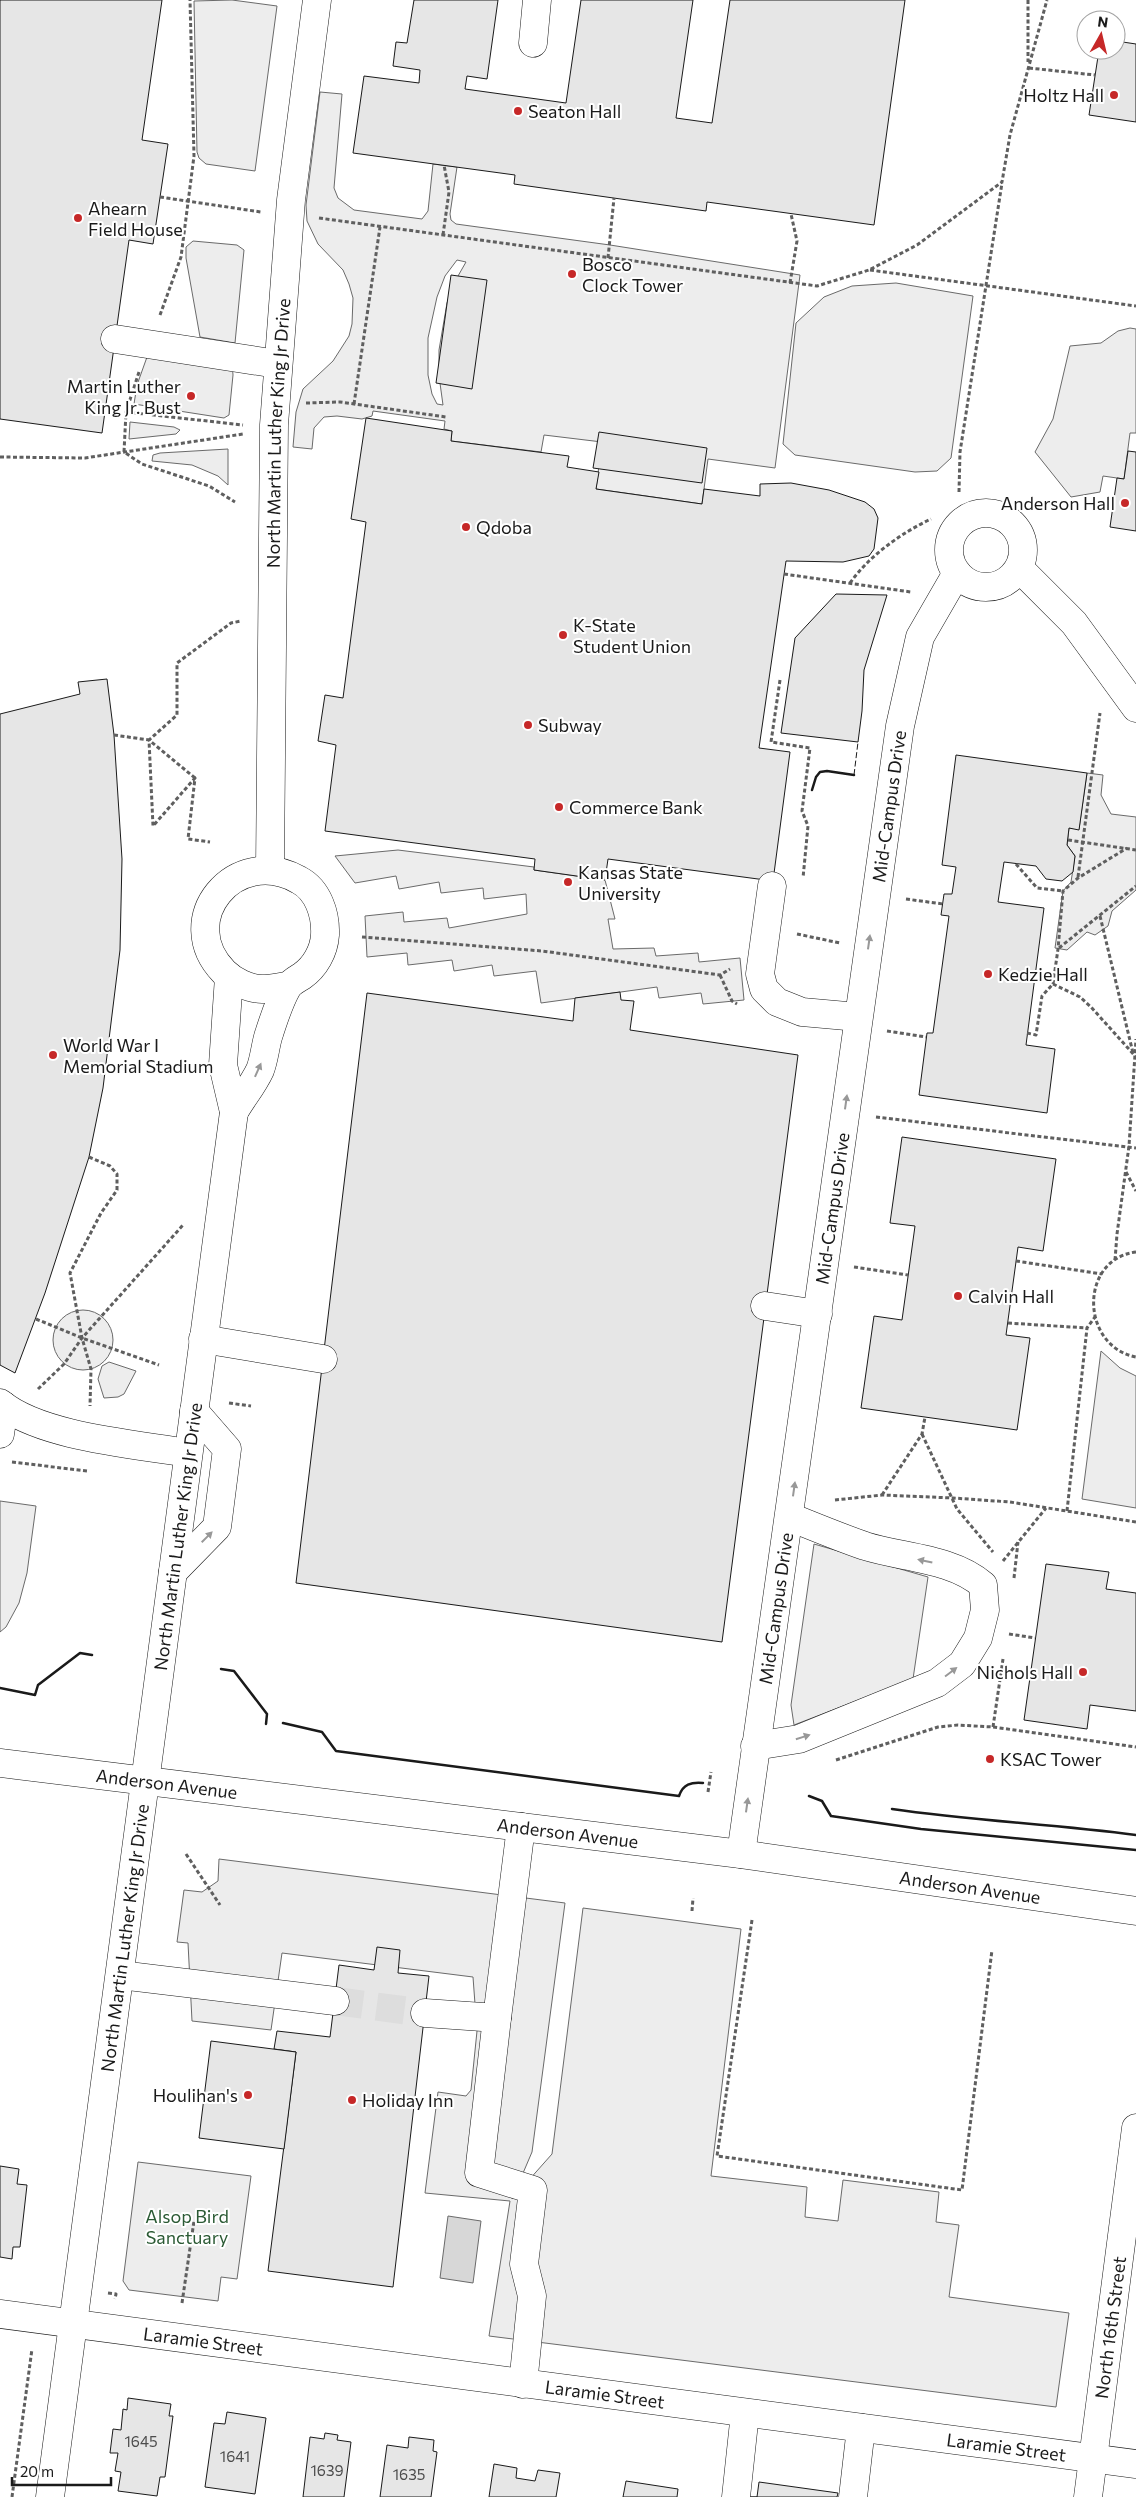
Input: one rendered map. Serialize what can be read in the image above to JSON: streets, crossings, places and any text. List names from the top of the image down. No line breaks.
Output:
{"streets":{"street":["North Martin Luther King Jr Drive","Mid-Campus Drive","Anderson Avenue","North 16th Street","Laramie Street"]},"crossings":[["North Martin Luther King Jr Drive","Anderson Avenue"],["North Martin Luther King Jr Drive","Laramie Street"],["Mid-Campus Drive","Anderson Avenue"],["North 16th Street","Laramie Street"]],"one_way":["Mid-Campus Drive"],"parks":["Alsop Bird Sanctuary"],"places":["Holtz Hall","Seaton Hall","Ahearn Field House","Bosco Clock Tower","Martin Luther King Jr. Bust","Anderson Hall","Qdoba","K-State Student Union","Subway","Commerce Bank","Kansas State University","Kedzie Hall","World War I Memorial Stadium","Calvin Hall","Nichols Hall","KSAC Tower","Houlihan's","Holiday Inn"],"house_numbers":["1645","1641","1639","1635"],"scale_bar":"20 m","north":"top"}
